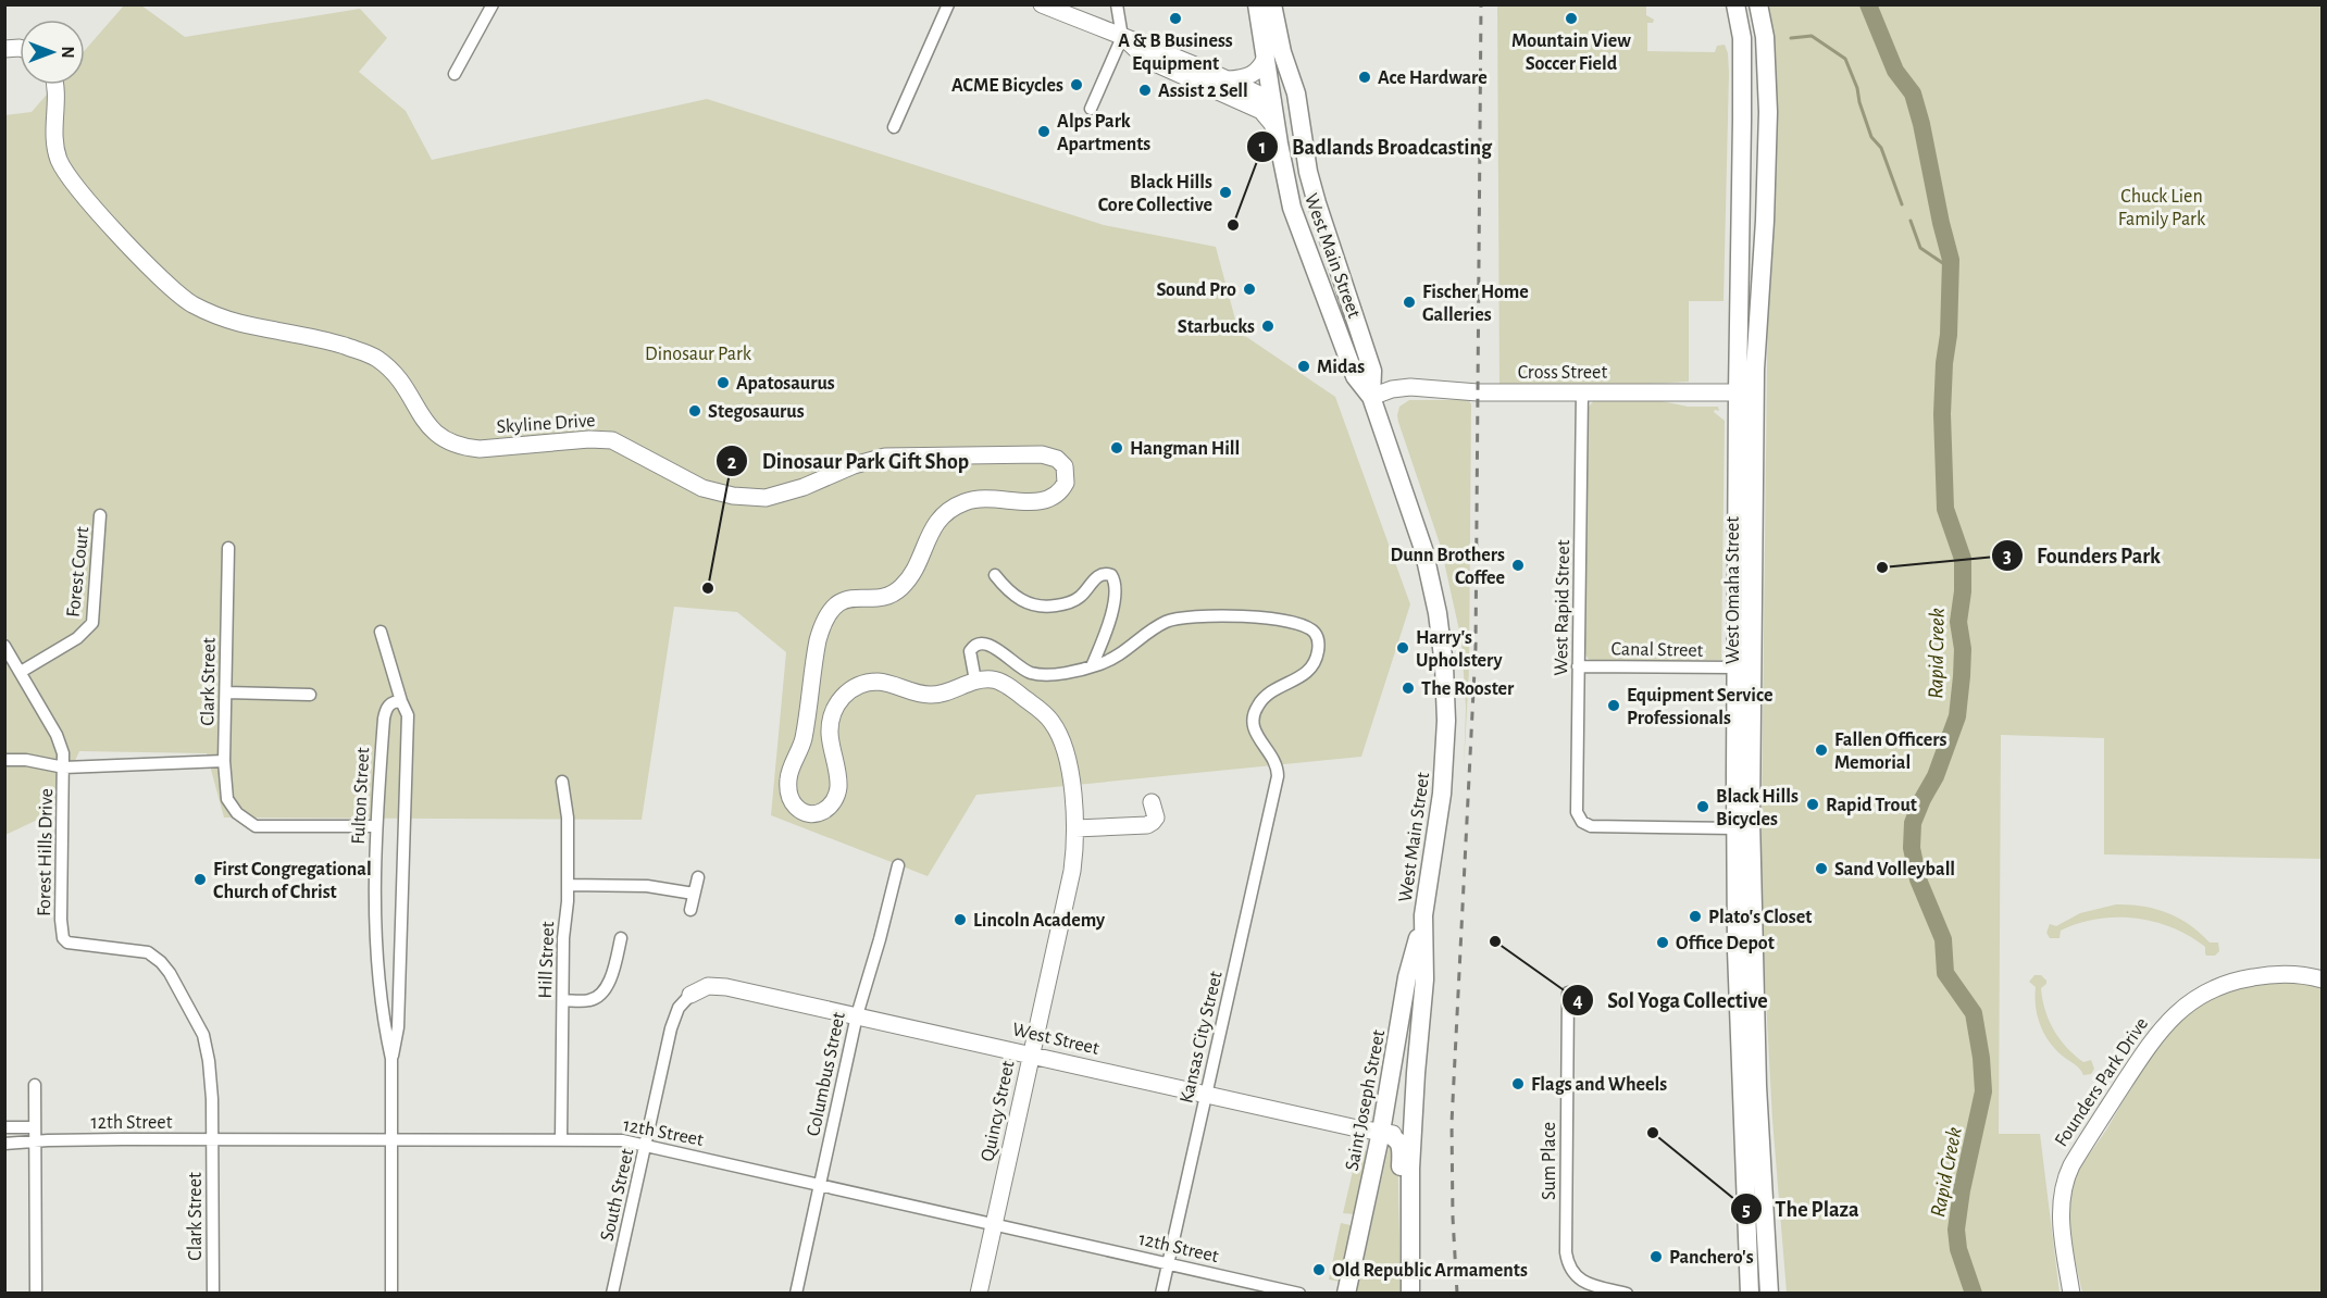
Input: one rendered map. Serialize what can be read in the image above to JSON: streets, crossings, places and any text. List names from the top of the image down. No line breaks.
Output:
{"streets":{"main road":["West Main Street","West Omaha Street","Saint Joseph Street"],"street":["Cross Street","Skyline Drive","Forest Court","West Rapid Street","Canal Street","Clark Street","Fulton Street","Forest Hills Drive","Hill Street","Kansas City Street","West Street","Columbus Street","Founders Park Drive","Quincy Street","12th Street","Sum Place","South Street"]},"crossings":[["West Main Street","Cross Street"],["West Main Street","West Street"],["West Main Street","Saint Joseph Street"],["Cross Street","West Omaha Street"],["Cross Street","West Rapid Street"],["Skyline Drive","Quincy Street"],["Forest Court","Forest Hills Drive"],["West Omaha Street","West Rapid Street"],["West Omaha Street","Canal Street"],["West Rapid Street","Canal Street"],["Clark Street","Fulton Street"],["Clark Street","Forest Hills Drive"],["Clark Street","12th Street"],["Fulton Street","12th Street"],["Hill Street","12th Street"],["Kansas City Street","West Street"],["Kansas City Street","12th Street"],["West Street","Columbus Street"],["West Street","Saint Joseph Street"],["West Street","Quincy Street"],["West Street","South Street"],["Columbus Street","12th Street"],["Quincy Street","12th Street"],["12th Street","South Street"]],"water":["Rapid Creek"],"parks":["Chuck Lien Family Park","Dinosaur Park"],"places":["A & B Business Equipment","Mountain View Soccer Field","Ace Hardware","ACME Bicycles","Assist 2 Sell","Alps Park Apartments","Black Hills Core Collective","Badlands Broadcasting","Sound Pro","Fischer Home Galleries","Starbucks","Midas","Apatosaurus","Stegosaurus","Hangman Hill","Dunn Brothers Coffee","Founders Park","Dinosaur Park Gift Shop","Harry's Upholstery","The Rooster","Equipment Service Professionals","Fallen Officers Memorial","Rapid Trout","Black Hills Bicycles","Sand Volleyball","First Congregational Church of Christ","Plato's Closet","Lincoln Academy","Sol Yoga Collective","Office Depot","Flags and Wheels","The Plaza","Panchero's","Old Republic Armaments"],"north":"right"}
